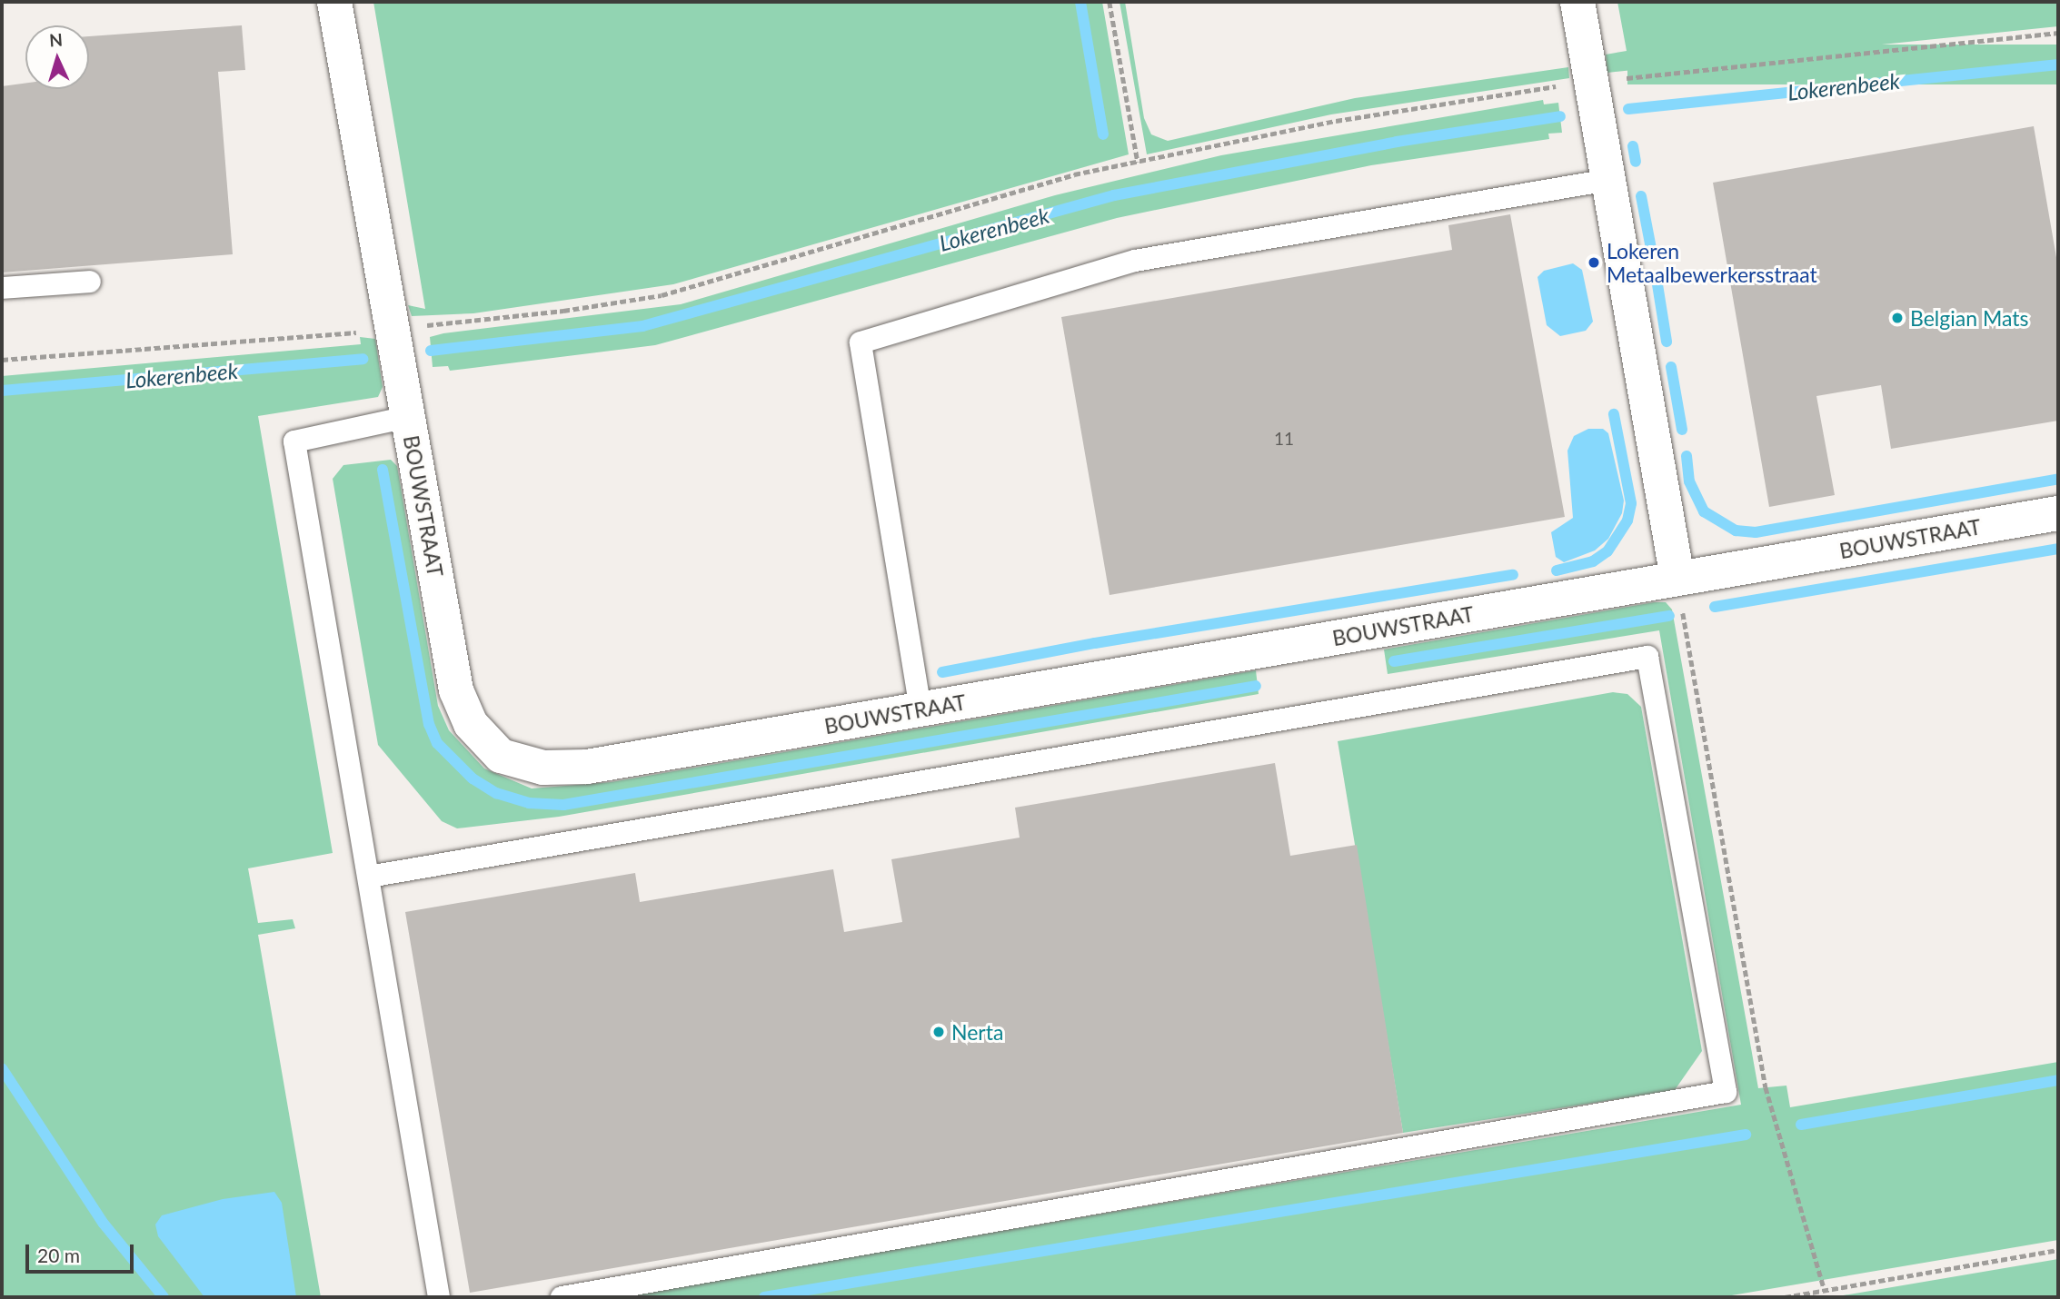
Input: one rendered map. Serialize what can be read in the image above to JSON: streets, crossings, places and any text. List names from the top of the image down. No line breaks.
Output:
{"streets":{"street":["BOUWSTRAAT"]},"water":["Lokerenbeek"],"places":["Lokeren Metaalbewerkersstraat","Belgian Mats","Nerta"],"house_numbers":["11"],"scale_bar":"20 m","north":"top"}
